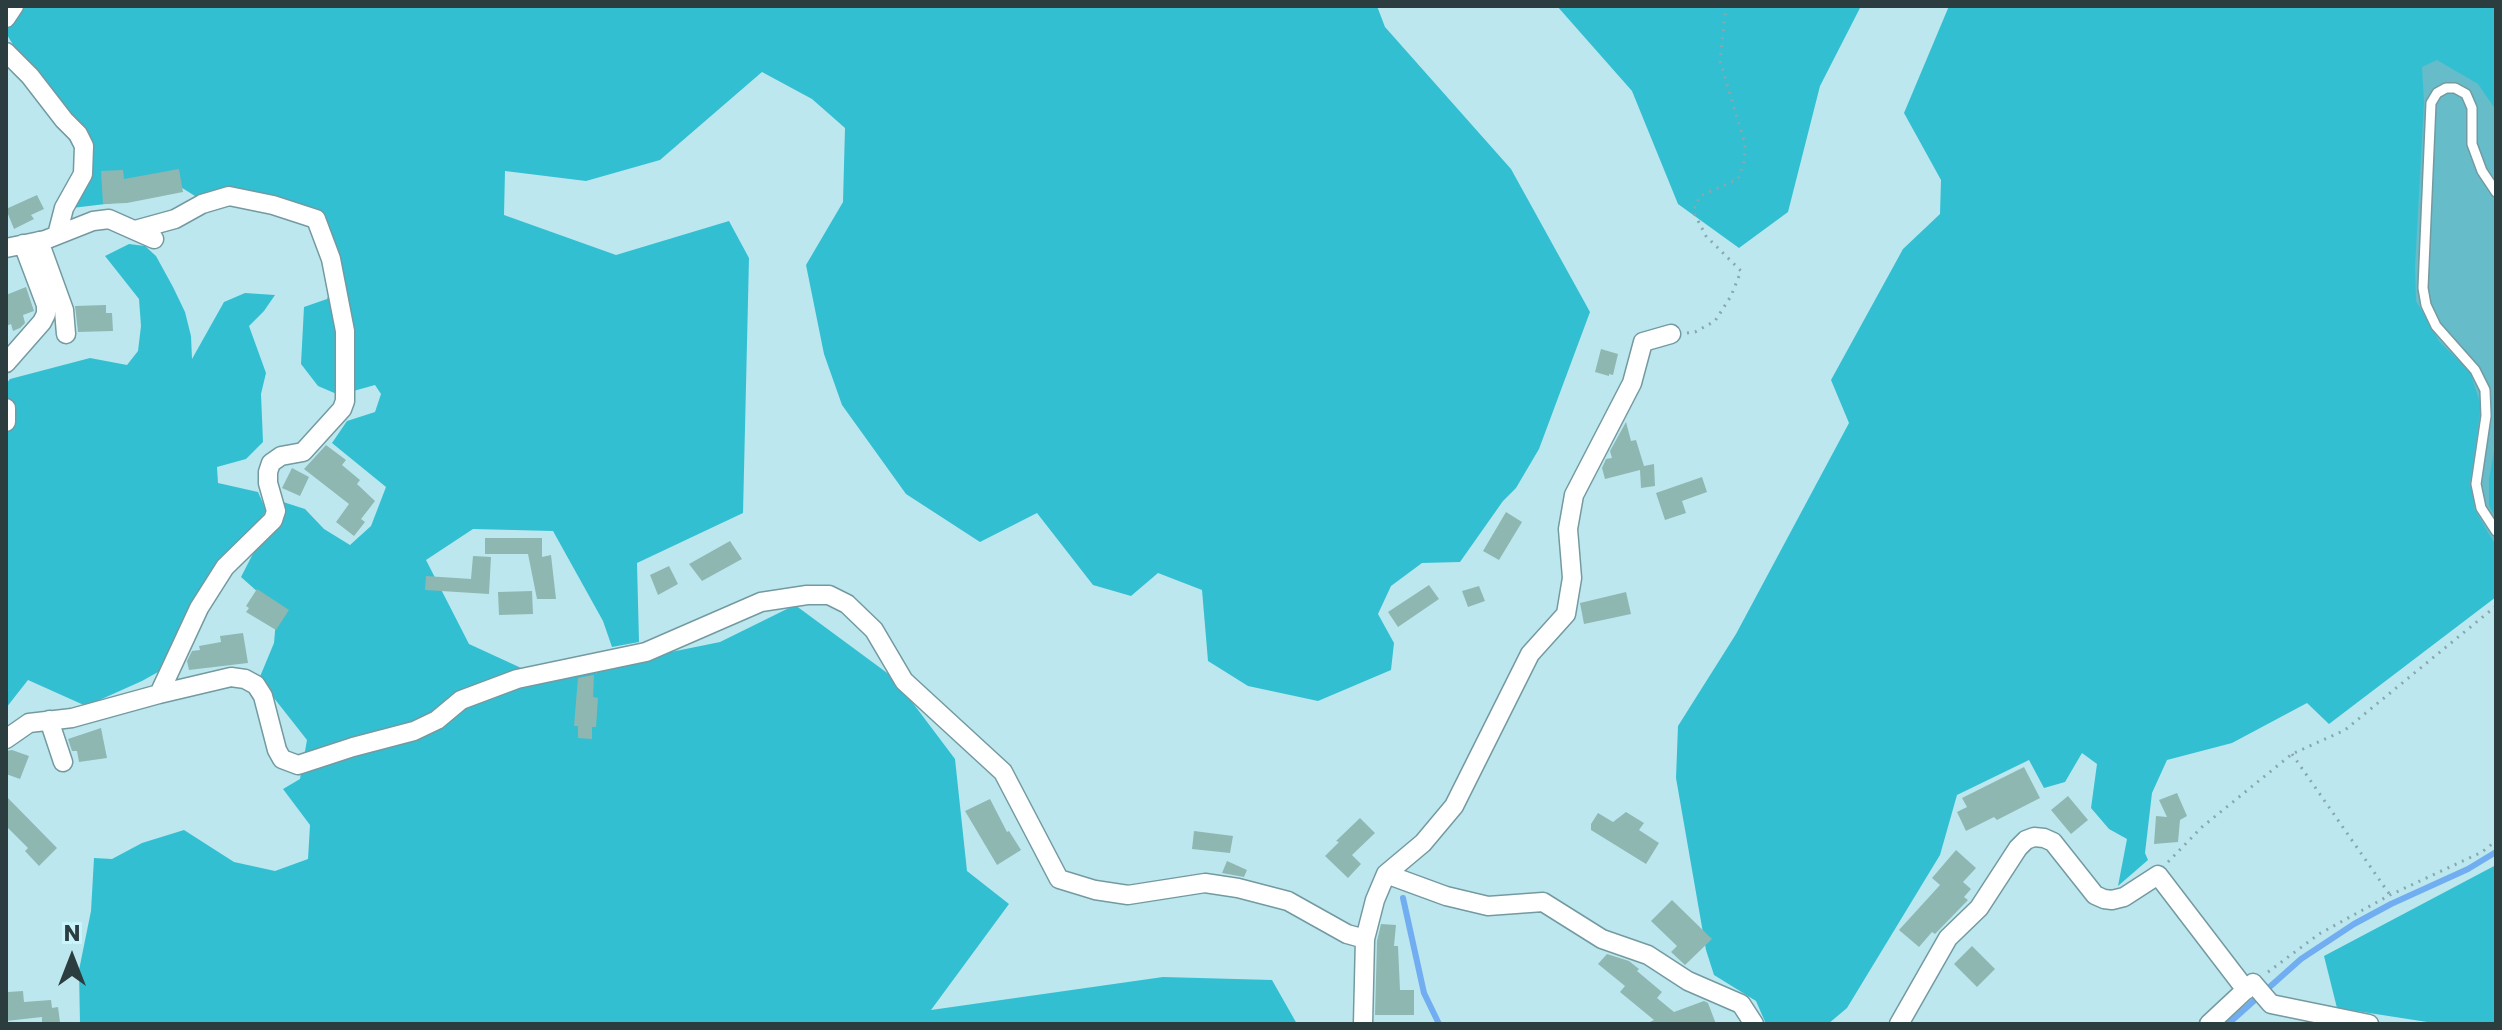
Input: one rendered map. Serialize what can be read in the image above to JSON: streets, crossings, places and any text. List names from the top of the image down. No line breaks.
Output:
{"north":"top"}
